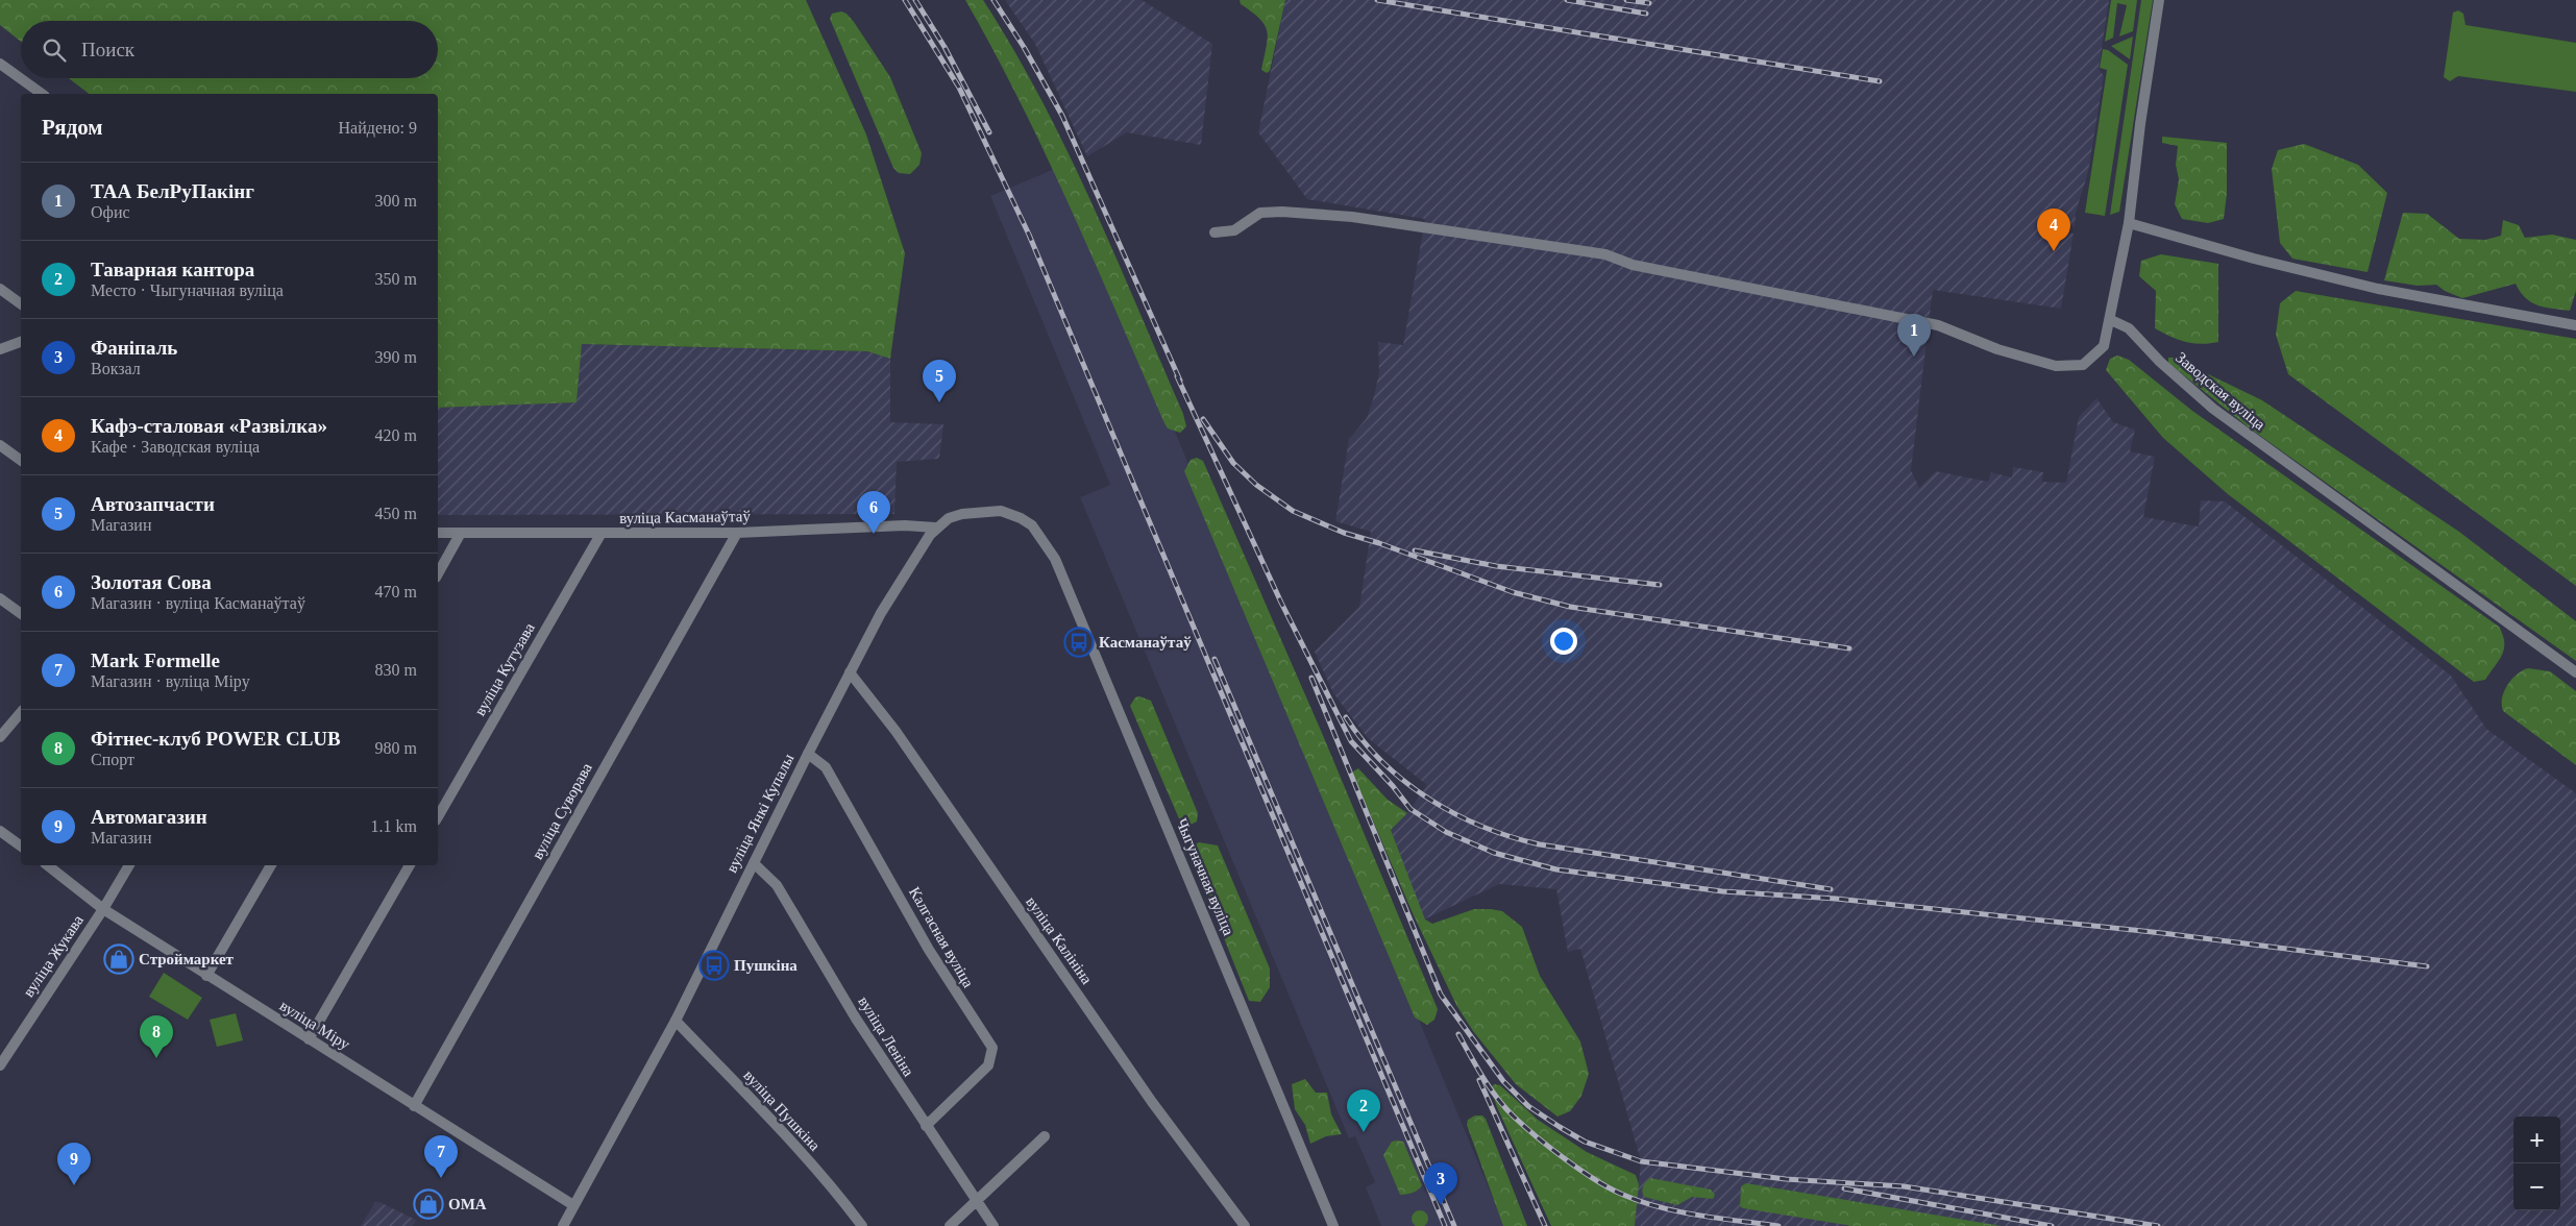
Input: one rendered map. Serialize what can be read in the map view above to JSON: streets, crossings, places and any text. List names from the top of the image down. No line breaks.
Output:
{"streets":{"street":["Заводская вуліца","вуліца Касманаўтаў","вуліца Кутузава","вуліца Суворава","вуліца Янкі Купалы","Чыгуначная вуліца","Калгасная вуліца","вуліца Калініна","вуліца Жукава","вуліца Міру","вуліца Леніна","вуліца Пушкіна"]},"crossings":[["вуліца Касманаўтаў","вуліца Кутузава"],["вуліца Касманаўтаў","вуліца Суворава"],["вуліца Касманаўтаў","вуліца Янкі Купалы"],["вуліца Суворава","вуліца Міру"],["вуліца Янкі Купалы","Чыгуначная вуліца"],["вуліца Янкі Купалы","Калгасная вуліца"],["вуліца Янкі Купалы","вуліца Калініна"],["вуліца Янкі Купалы","вуліца Міру"],["вуліца Янкі Купалы","вуліца Леніна"],["вуліца Янкі Купалы","вуліца Пушкіна"],["Калгасная вуліца","вуліца Леніна"],["вуліца Жукава","вуліца Міру"]],"places":{"bus stop":["Касманаўтаў","Пушкіна"],"shop":["Строймаркет","ОМА"]},"page":{"search":"Поиск","heading":["Рядом","Найдено: 9"],"list":[{"mark":"1","name":"ТАА БелРуПакінг","note":"Офис","value":"300 m"},{"mark":"2","name":"Таварная кантора","note":"Место · Чыгуначная вуліца","value":"350 m"},{"mark":"3","name":"Фаніпаль","note":"Вокзал","value":"390 m"},{"mark":"4","name":"Кафэ-сталовая «Развілка»","note":"Кафе · Заводская вуліца","value":"420 m"},{"mark":"5","name":"Автозапчасти","note":"Магазин","value":"450 m"},{"mark":"6","name":"Золотая Сова","note":"Магазин · вуліца Касманаўтаў","value":"470 m"},{"mark":"7","name":"Mark Formelle","note":"Магазин · вуліца Міру","value":"830 m"},{"mark":"8","name":"Фітнес-клуб POWER CLUB","note":"Спорт","value":"980 m"},{"mark":"9","name":"Автомагазин","note":"Магазин","value":"1.1 km"}],"pins":["4","1","5","6","8","2","7","9","3"],"map_buttons":["+","−"]}}
